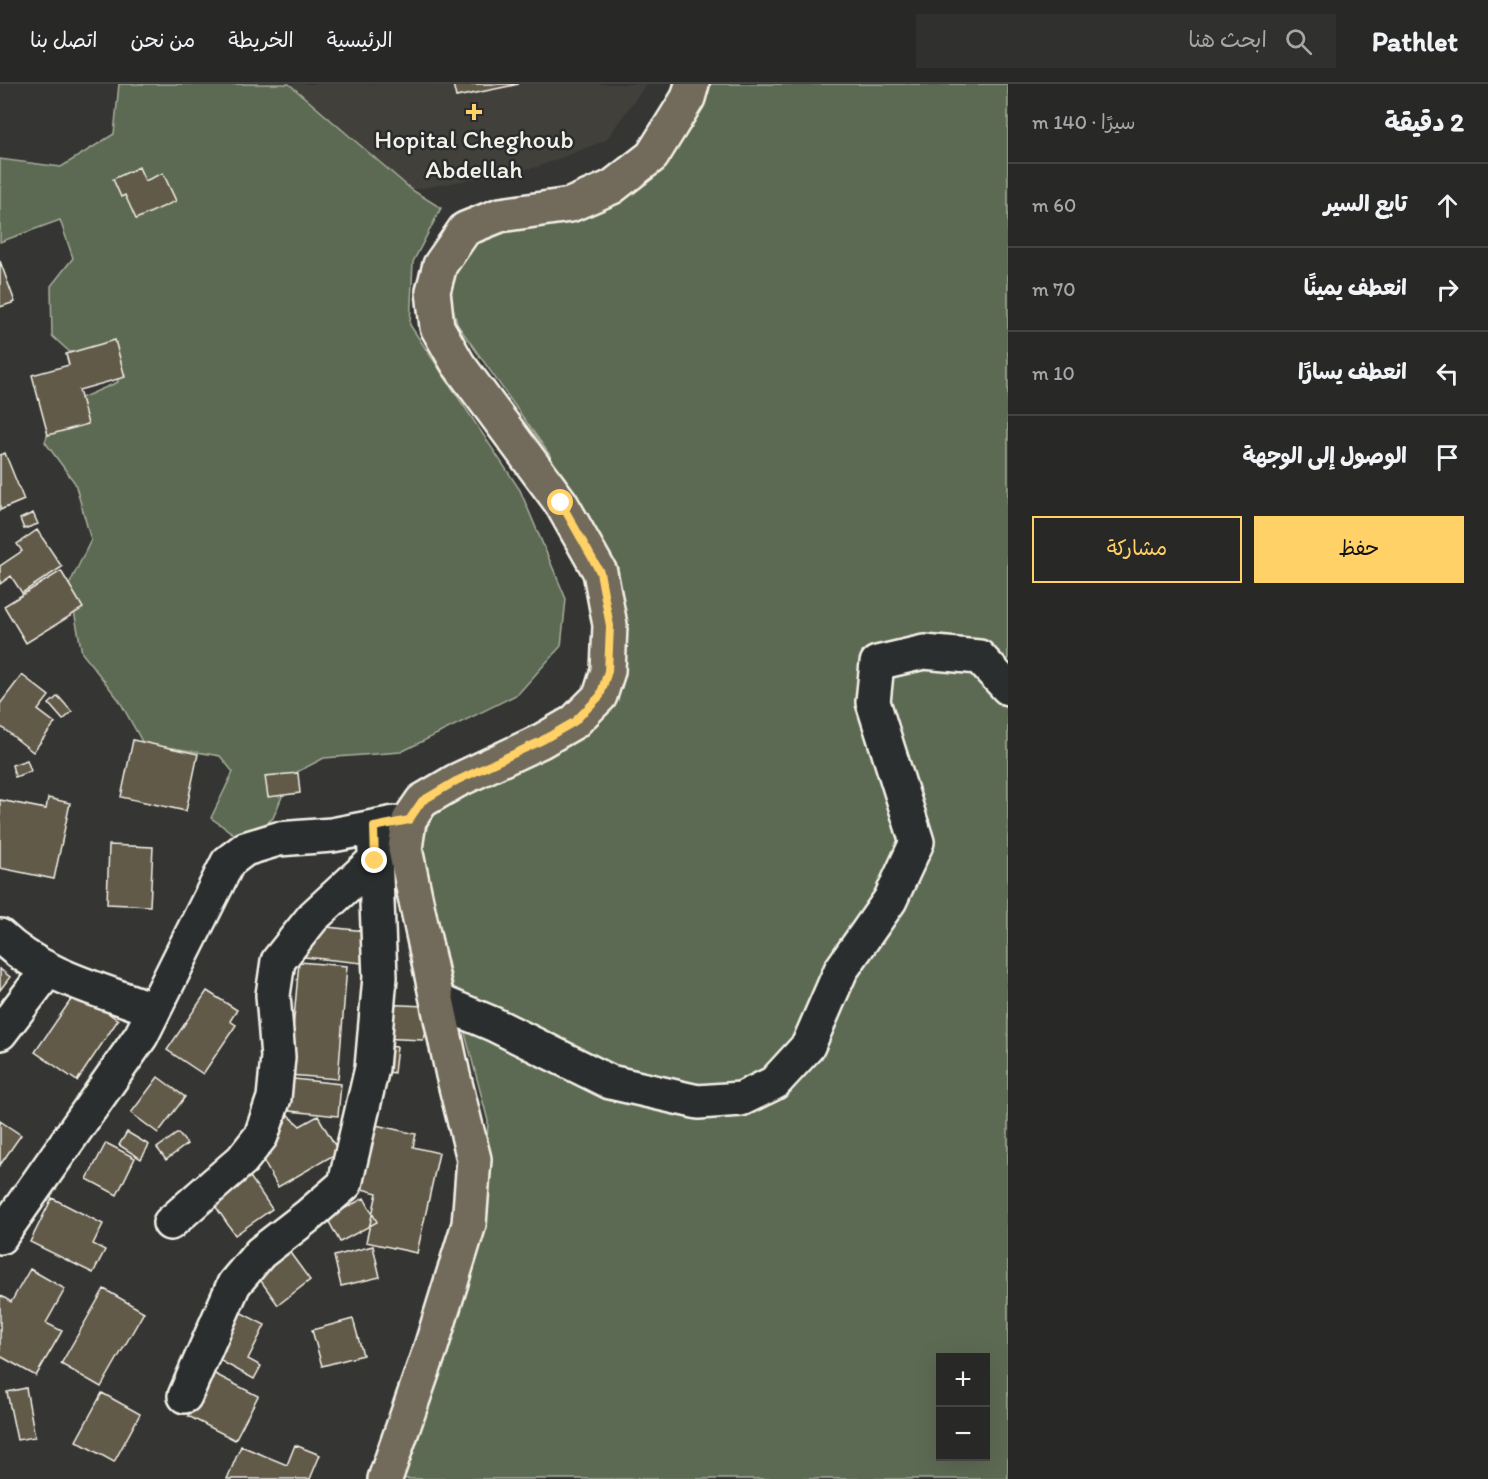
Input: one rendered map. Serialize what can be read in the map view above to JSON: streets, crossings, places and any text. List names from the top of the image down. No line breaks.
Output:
{"places":{"health":["Hopital Cheghoub Abdellah"]},"page":{"header":"Pathlet","search":"ابحث هنا","nav":["الرئيسية","الخريطة","من نحن","اتصل بنا"],"heading":["2 دقيقة","سيرًا · 140 m"],"list":[["تابع السير","60 m"],["انعطف يمينًا","70 m"],["انعطف يسارًا","10 m"],"الوصول إلى الوجهة"],"buttons":["حفظ","مشاركة"],"map_buttons":["+","−"]}}
